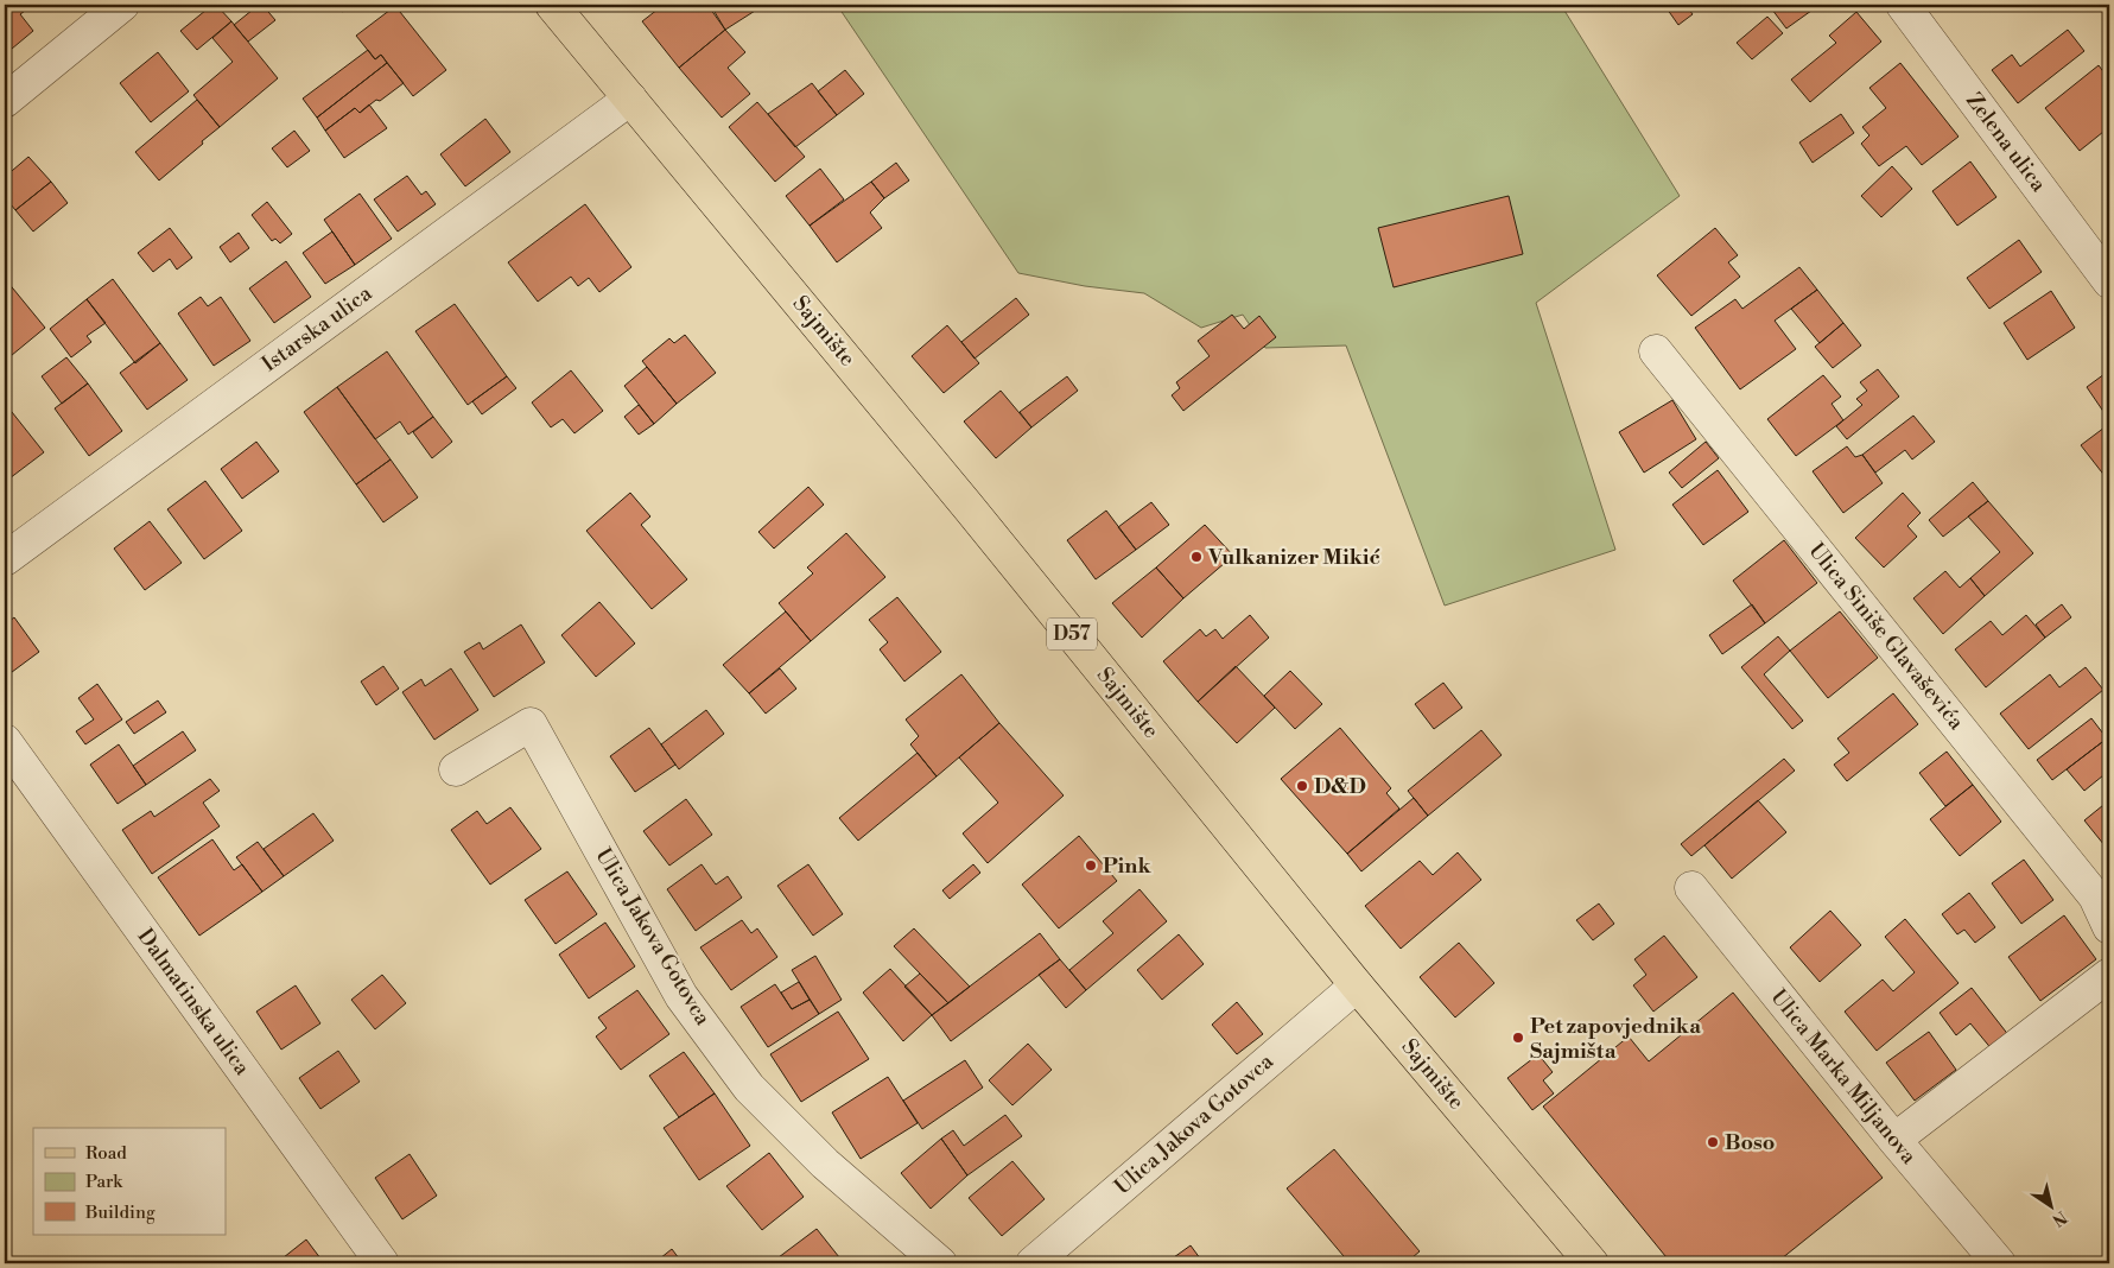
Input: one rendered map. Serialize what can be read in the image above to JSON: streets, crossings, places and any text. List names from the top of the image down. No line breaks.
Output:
{"streets":{"main road":["Sajmište","D57"],"street":["Zelena ulica","Istarska ulica","Ulica Siniše Glavaševića","Ulica Jakova Gotovca","Dalmatinska ulica","Ulica Marka Miljanova"]},"crossings":[["Istarska ulica","Sajmište"],["Sajmište","Ulica Jakova Gotovca"]],"places":["Vulkanizer Mikić","D&D","Pink","Pet zapovjednika Sajmišta","Boso"],"legend":["Road","Park","Building"],"north":"bottom right"}
